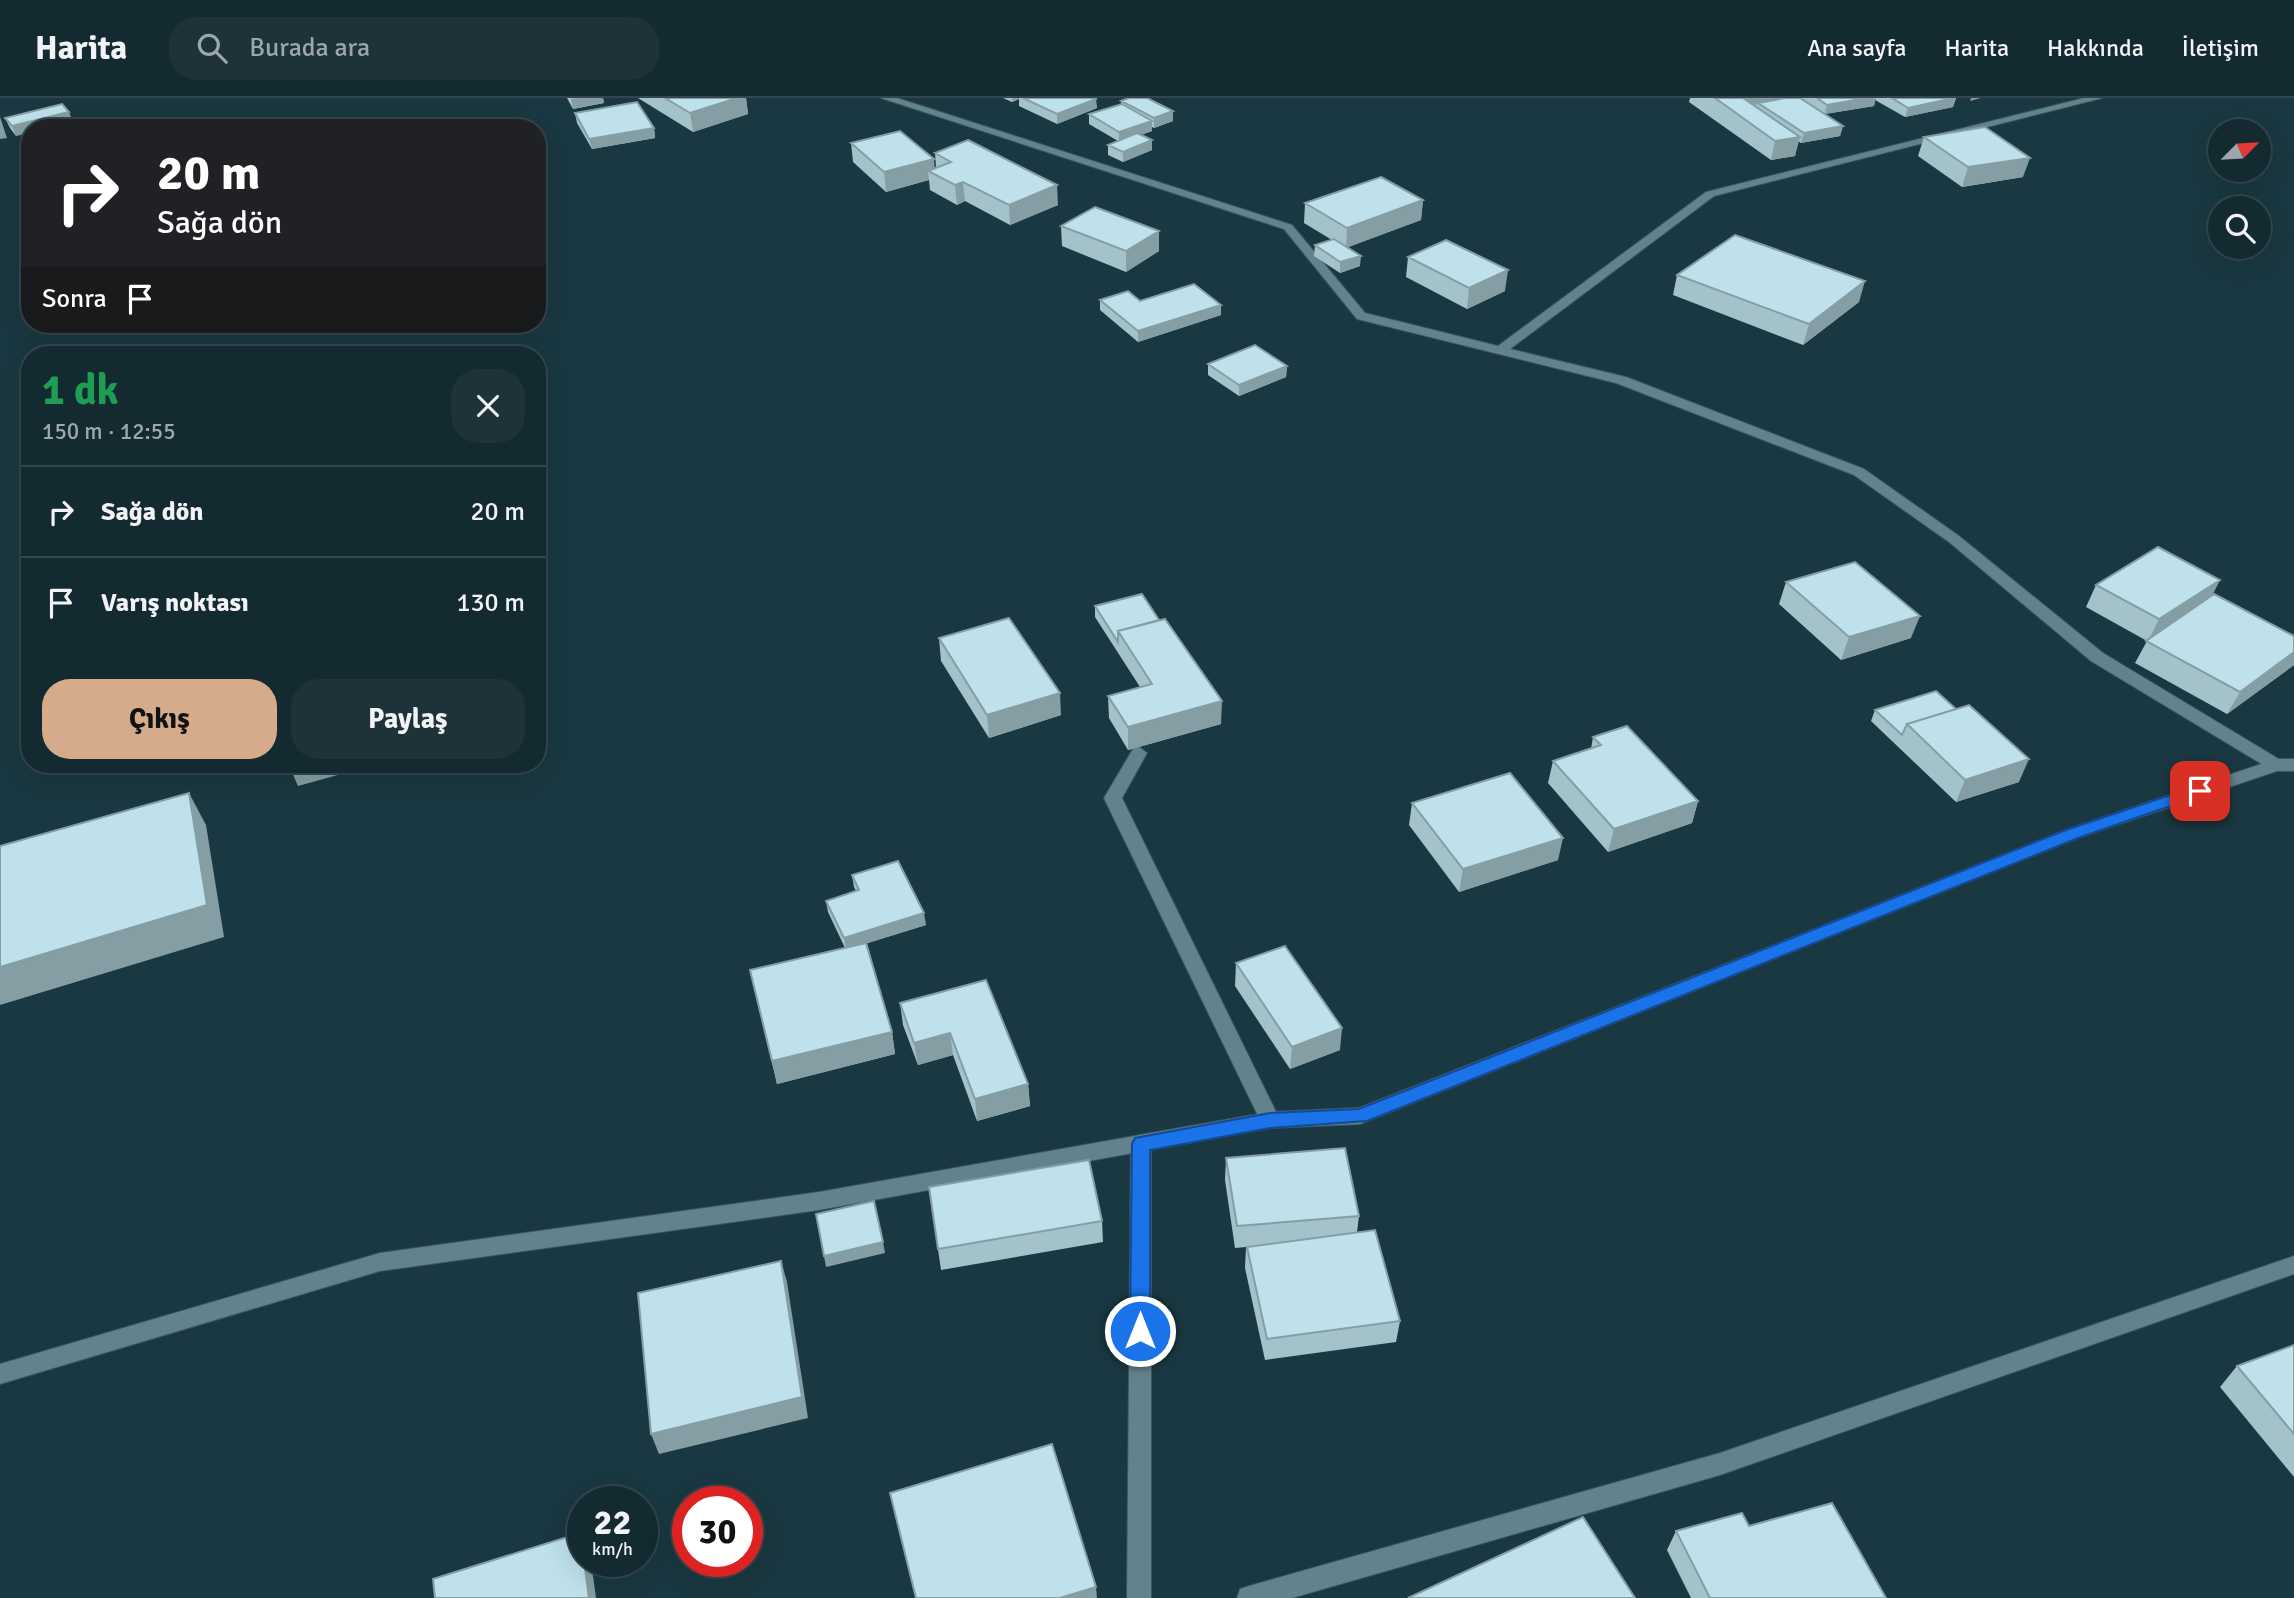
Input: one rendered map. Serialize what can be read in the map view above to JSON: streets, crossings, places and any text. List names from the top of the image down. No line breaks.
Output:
{"north":"top right","page":{"header":"Harita","search":"Burada ara","nav":["Ana sayfa","Harita","Hakkında","İletişim"],"turn":["20 m","Sağa dön"],"then":"Sonra","heading":["1 dk","150 m · 12:55"],"list":[{"name":"Sağa dön","value":"20 m"},{"name":"Varış noktası","value":"130 m"}],"buttons":["Çıkış","Paylaş"],"speed":"22 km/h","limit":"30"}}
